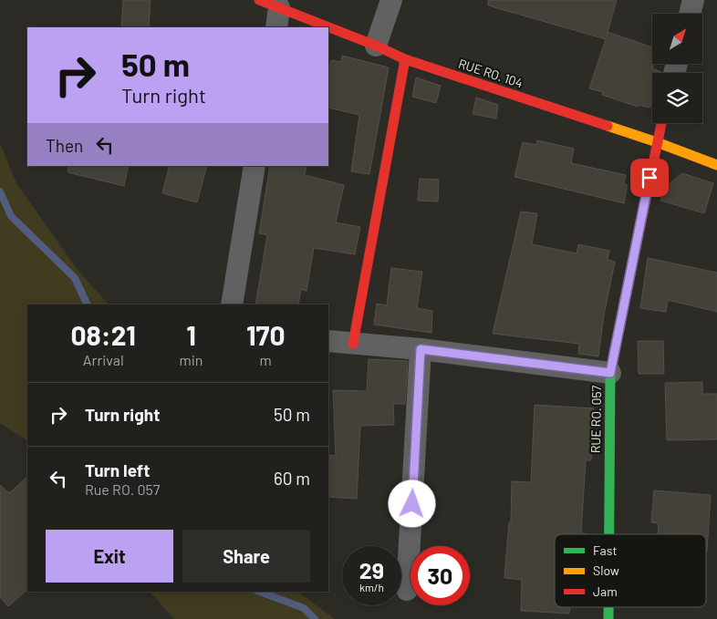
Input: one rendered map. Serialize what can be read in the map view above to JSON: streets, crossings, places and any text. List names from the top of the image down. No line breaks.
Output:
{"streets":{"street":["RUE RO. 104","RUE RO. 057"]},"crossings":[["RUE RO. 104","RUE RO. 057"]],"legend":["Fast","Slow","Jam"],"north":"top right","page":{"turn":["50 m","Turn right"],"then":"Then","eta":["08:21","Arrival","1","min","170","m"],"list":[{"name":"Turn right","value":"50 m"},{"name":"Turn left","note":"Rue RO. 057","value":"60 m"}],"buttons":["Exit","Share"],"speed":"29 km/h","limit":"30"}}
